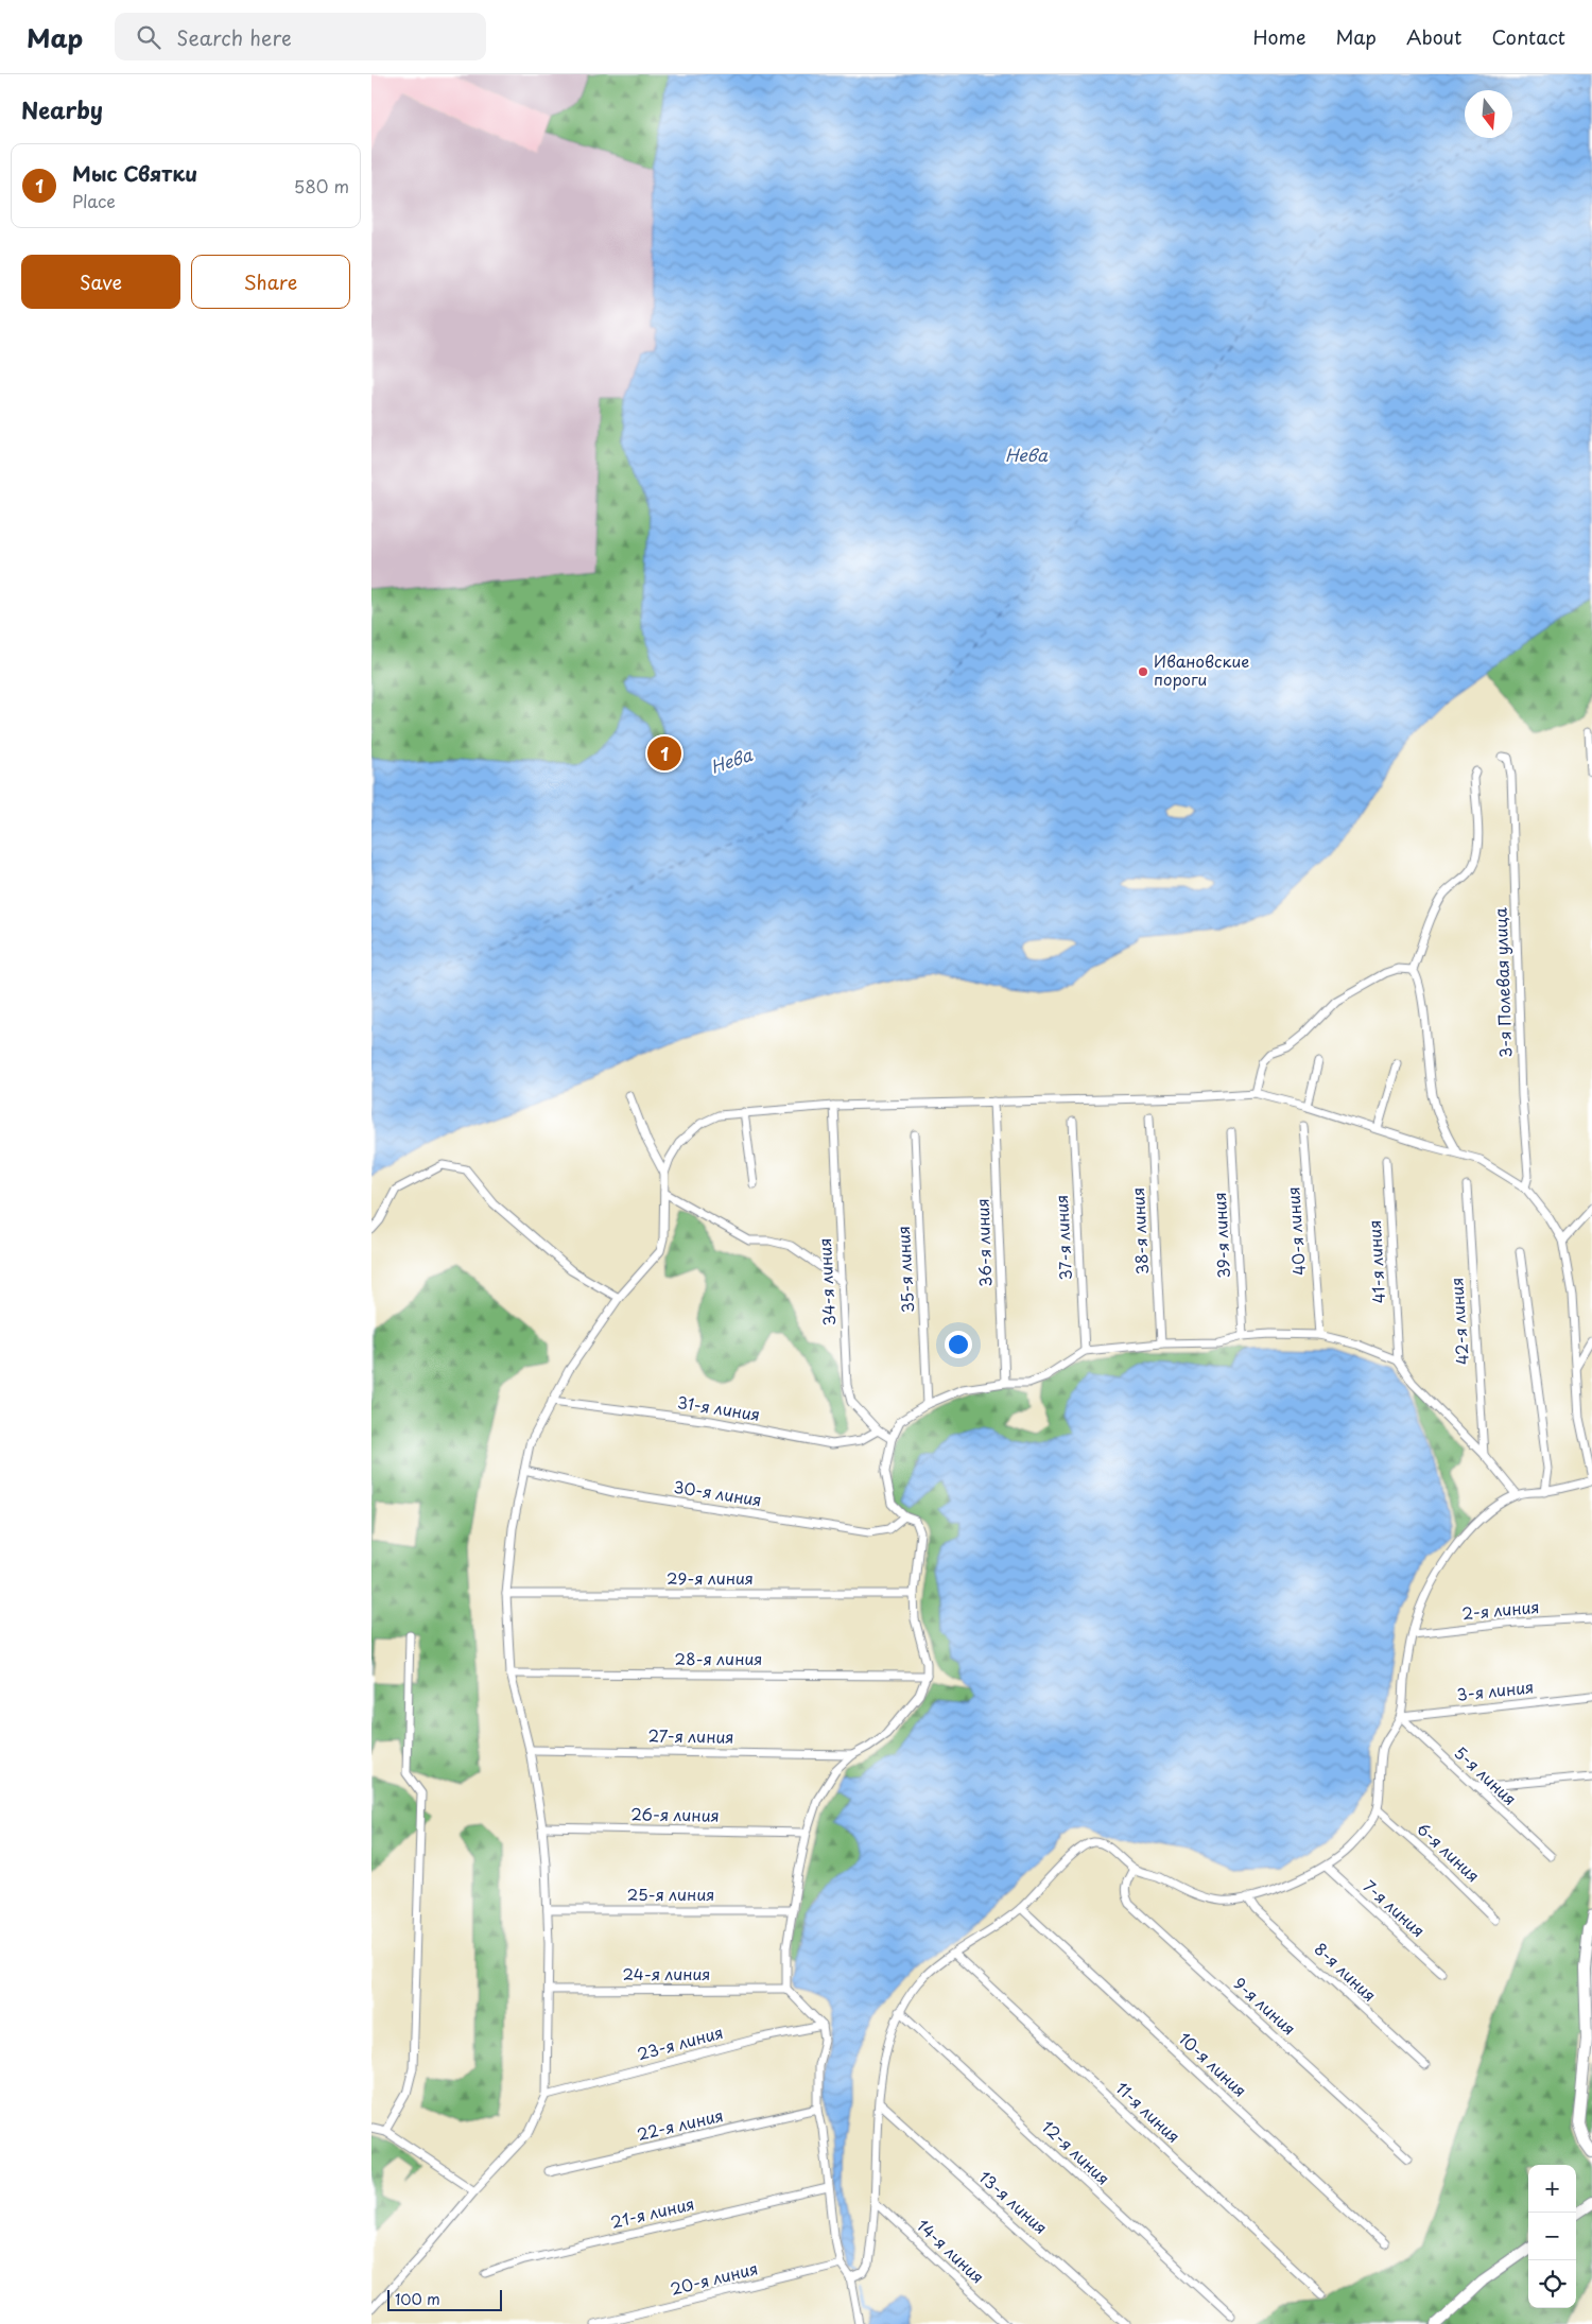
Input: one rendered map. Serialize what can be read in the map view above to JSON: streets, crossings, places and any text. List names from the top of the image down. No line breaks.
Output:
{"streets":{"street":["3-я Полевая улица","38-я линия","40-я линия","39-я линия","37-я линия","36-я линия","41-я линия","35-я линия","34-я линия","42-я линия","31-я линия","30-я линия","29-я линия","2-я линия","28-я линия","3-я линия","27-я линия","5-я линия","26-я линия","6-я линия","25-я линия","7-я линия","8-я линия","24-я линия","9-я линия","23-я линия","10-я линия","11-я линия","22-я линия","12-я линия","13-я линия","21-я линия","14-я линия","20-я линия"]},"crossings":[["34-я линия","31-я линия"],["3-я линия","5-я линия"]],"water":["Нева"],"places":["Ивановские пороги"],"scale_bar":"100 m","north":"bottom","page":{"header":"Map","search":"Search here","nav":["Home","Map","About","Contact"],"heading":"Nearby","list":[{"mark":"1","name":"Мыс Святки","note":"Place","value":"580 m"}],"buttons":["Save","Share"],"pins":"1","map_buttons":["+","−"],"scale":"100 m"}}
